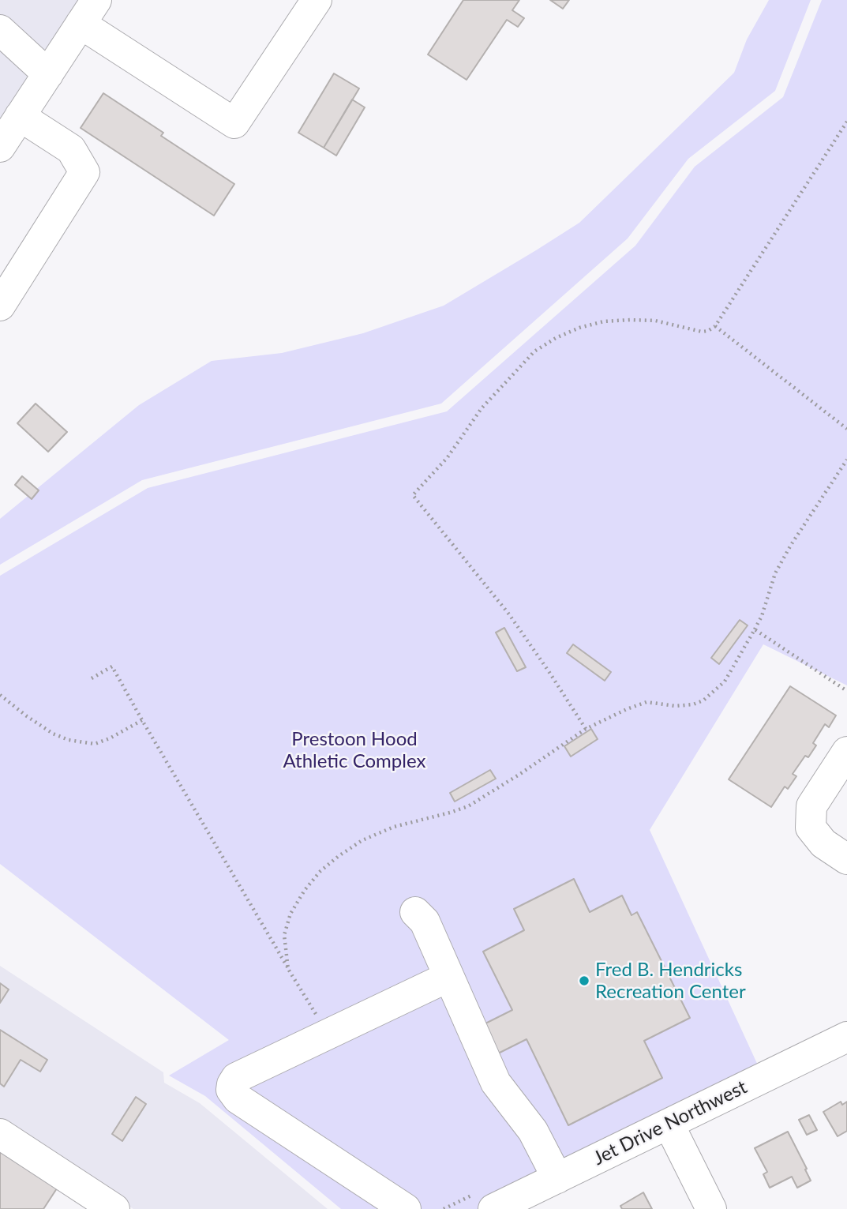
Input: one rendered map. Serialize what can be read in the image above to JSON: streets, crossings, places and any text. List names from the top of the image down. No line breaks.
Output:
{"streets":{"street":["Jet Drive Northwest"]},"parks":["Prestoon Hood Athletic Complex"],"places":["Fred B. Hendricks Recreation Center"]}
